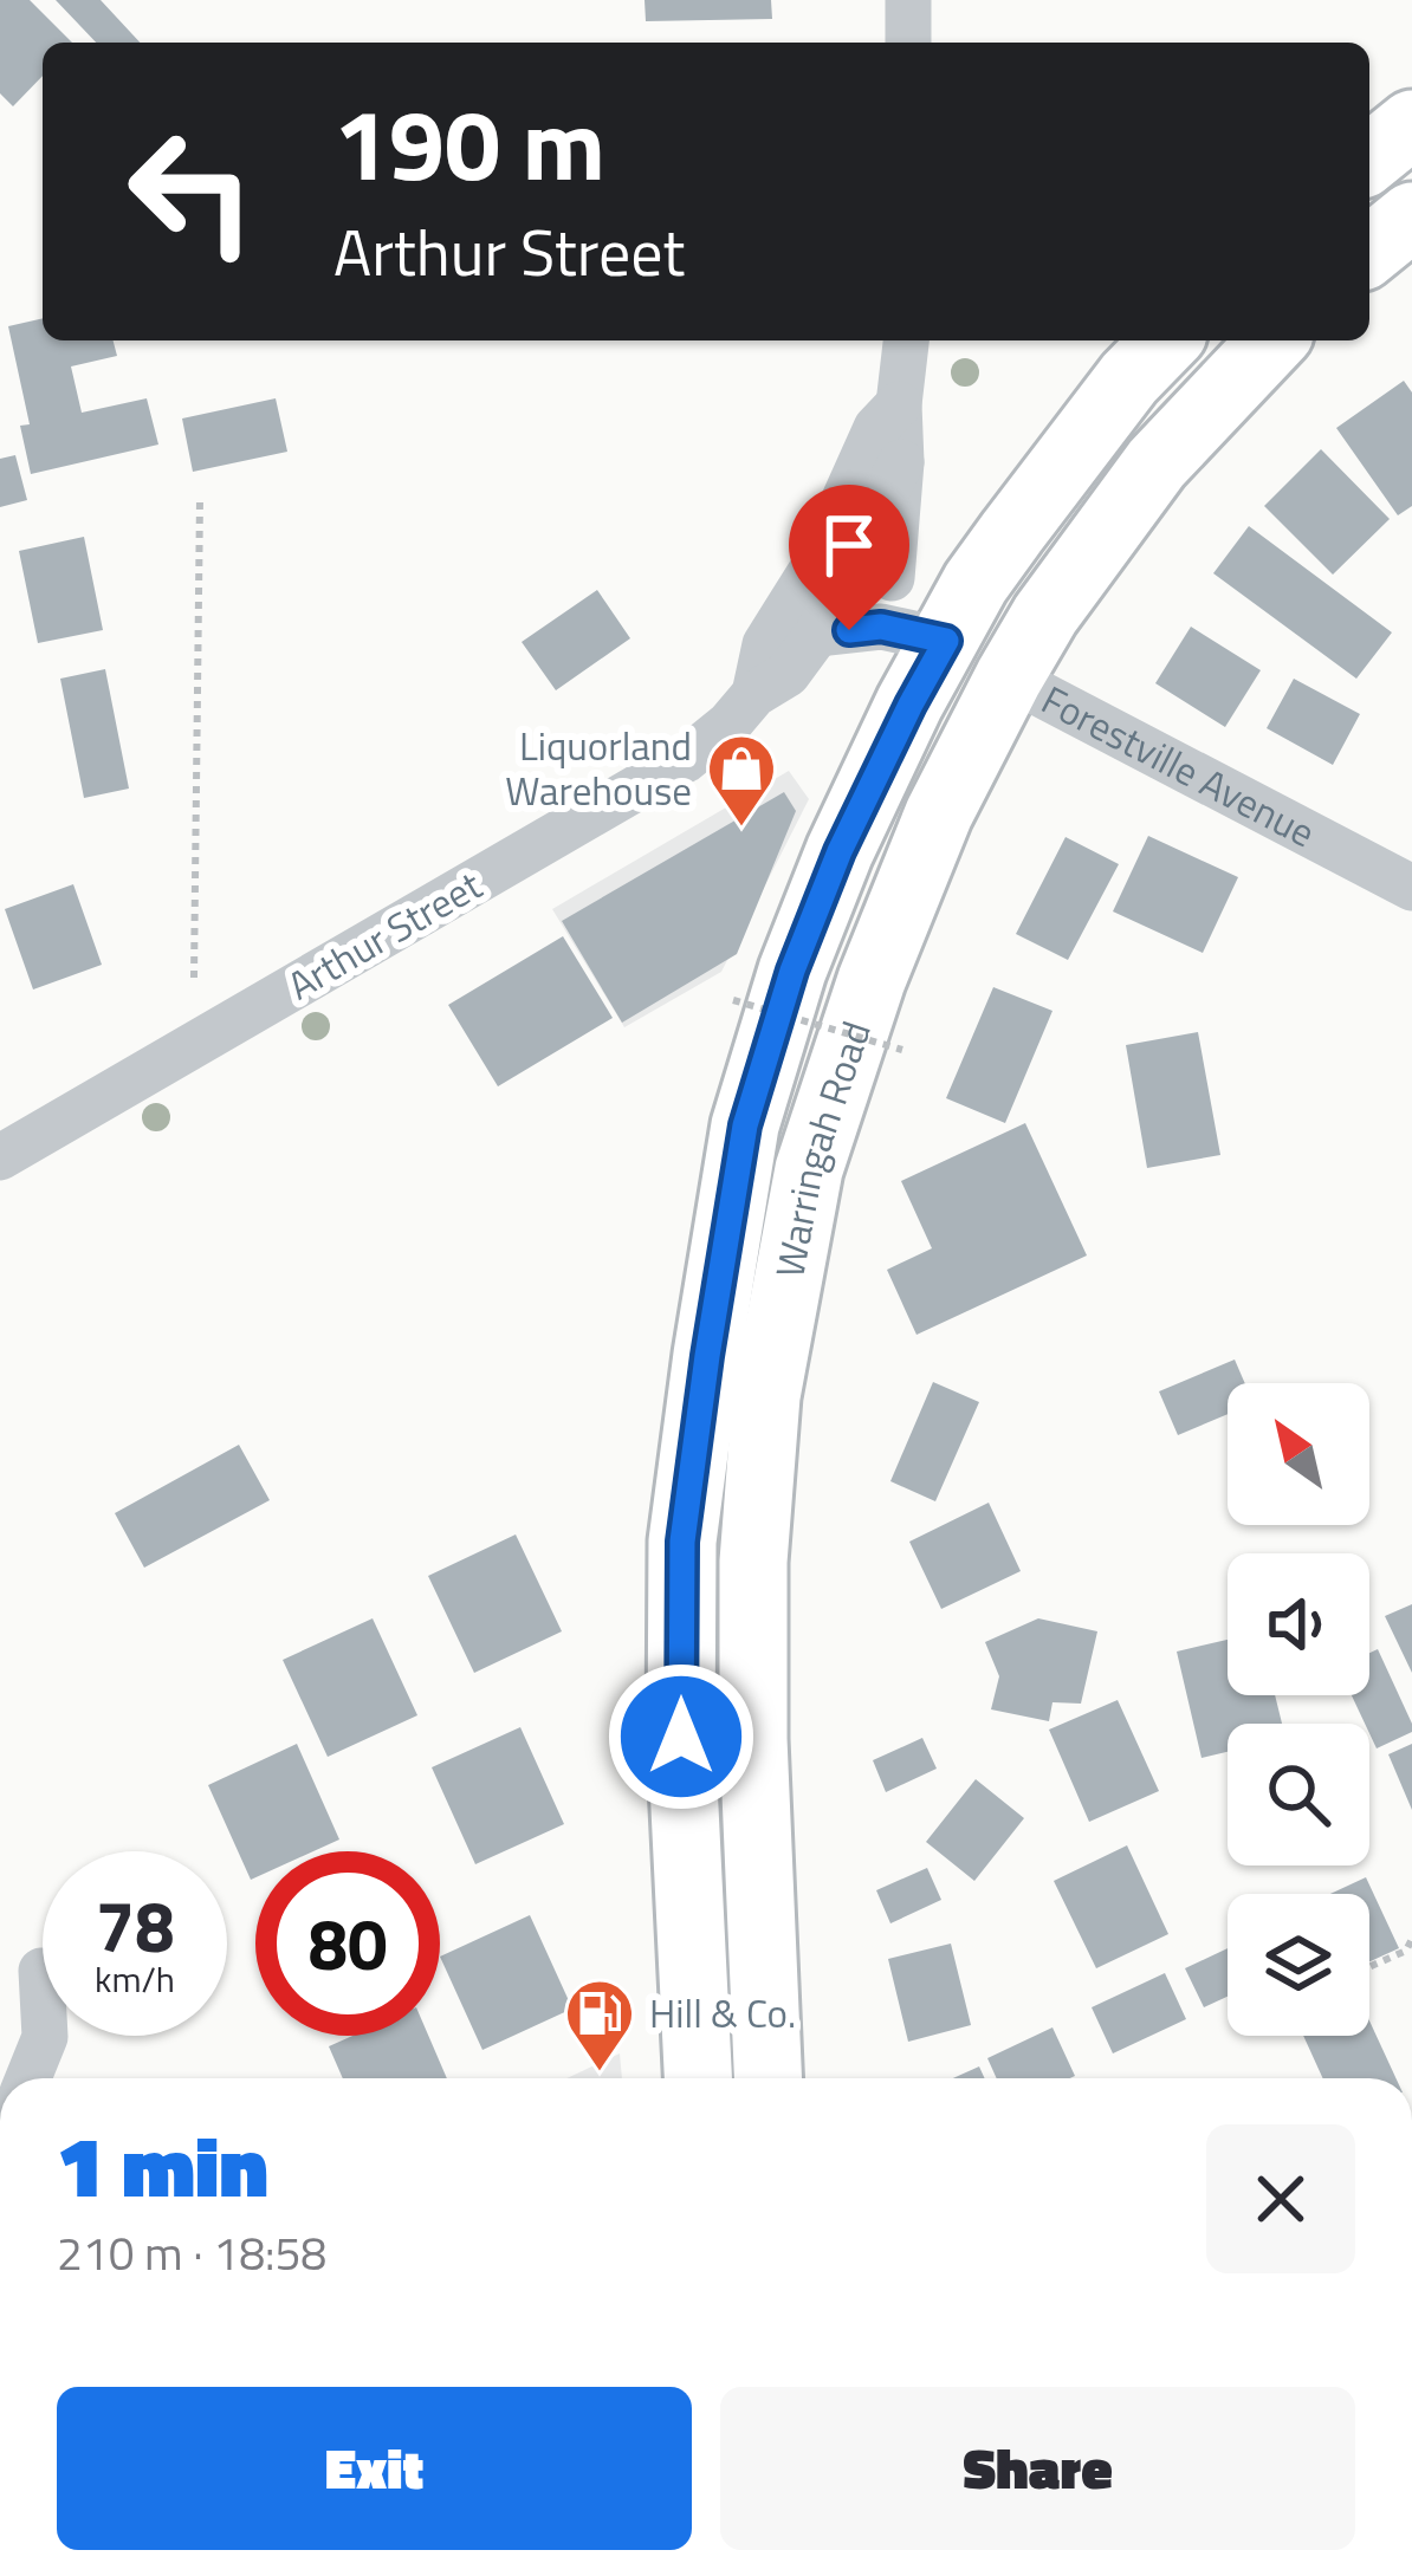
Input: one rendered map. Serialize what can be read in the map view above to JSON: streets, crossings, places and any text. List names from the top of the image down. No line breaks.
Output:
{"streets":{"highway":["Forestville Avenue","Warringah Road"],"street":["Arthur Street"]},"crossings":[["Forestville Avenue","Warringah Road"]],"places":{"shop":["Liquorland Warehouse"],"fuel station":["Hill & Co."]},"north":"top left","page":{"turn":["190 m","Arthur Street"],"speed":"78 km/h","limit":"80","heading":["1 min","210 m · 18:58"],"buttons":["Exit","Share"]}}
